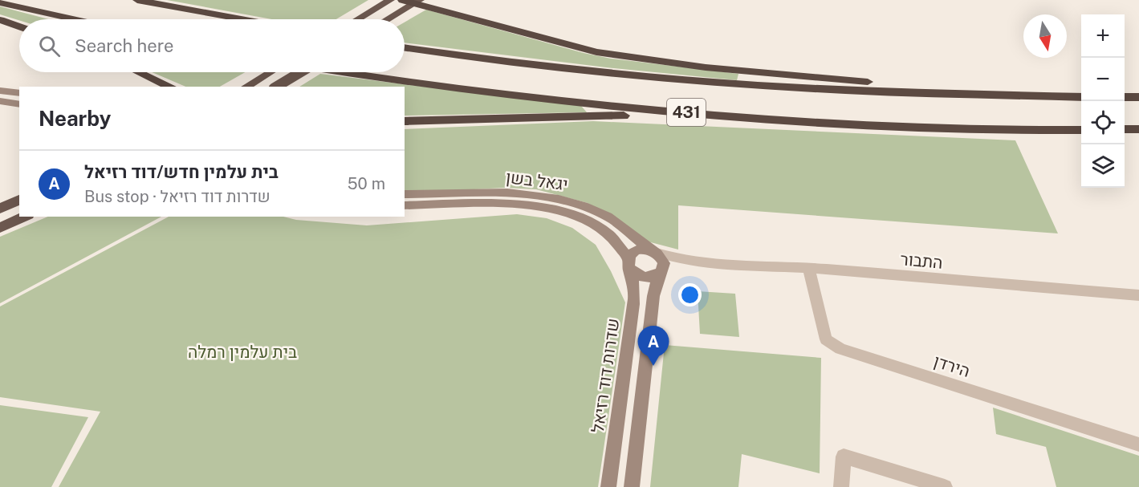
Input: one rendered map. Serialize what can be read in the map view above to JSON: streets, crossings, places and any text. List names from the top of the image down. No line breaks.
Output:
{"streets":{"highway":["431"],"main road":["יגאל בשן","שדרות דוד רזיאל"],"street":["התבור","הירדן"]},"crossings":[["יגאל בשן","התבור"],["יגאל בשן","שדרות דוד רזיאל"],["התבור","הירדן"],["התבור","שדרות דוד רזיאל"]],"parks":["בית עלמין רמלה"],"north":"bottom","page":{"map_buttons":["+","−"],"search":"Search here","heading":"Nearby","list":[{"mark":"A","name":"בית עלמין חדש/דוד רזיאל","note":"Bus stop · שדרות דוד רזיאל","value":"50 m"}],"pins":"A"}}
